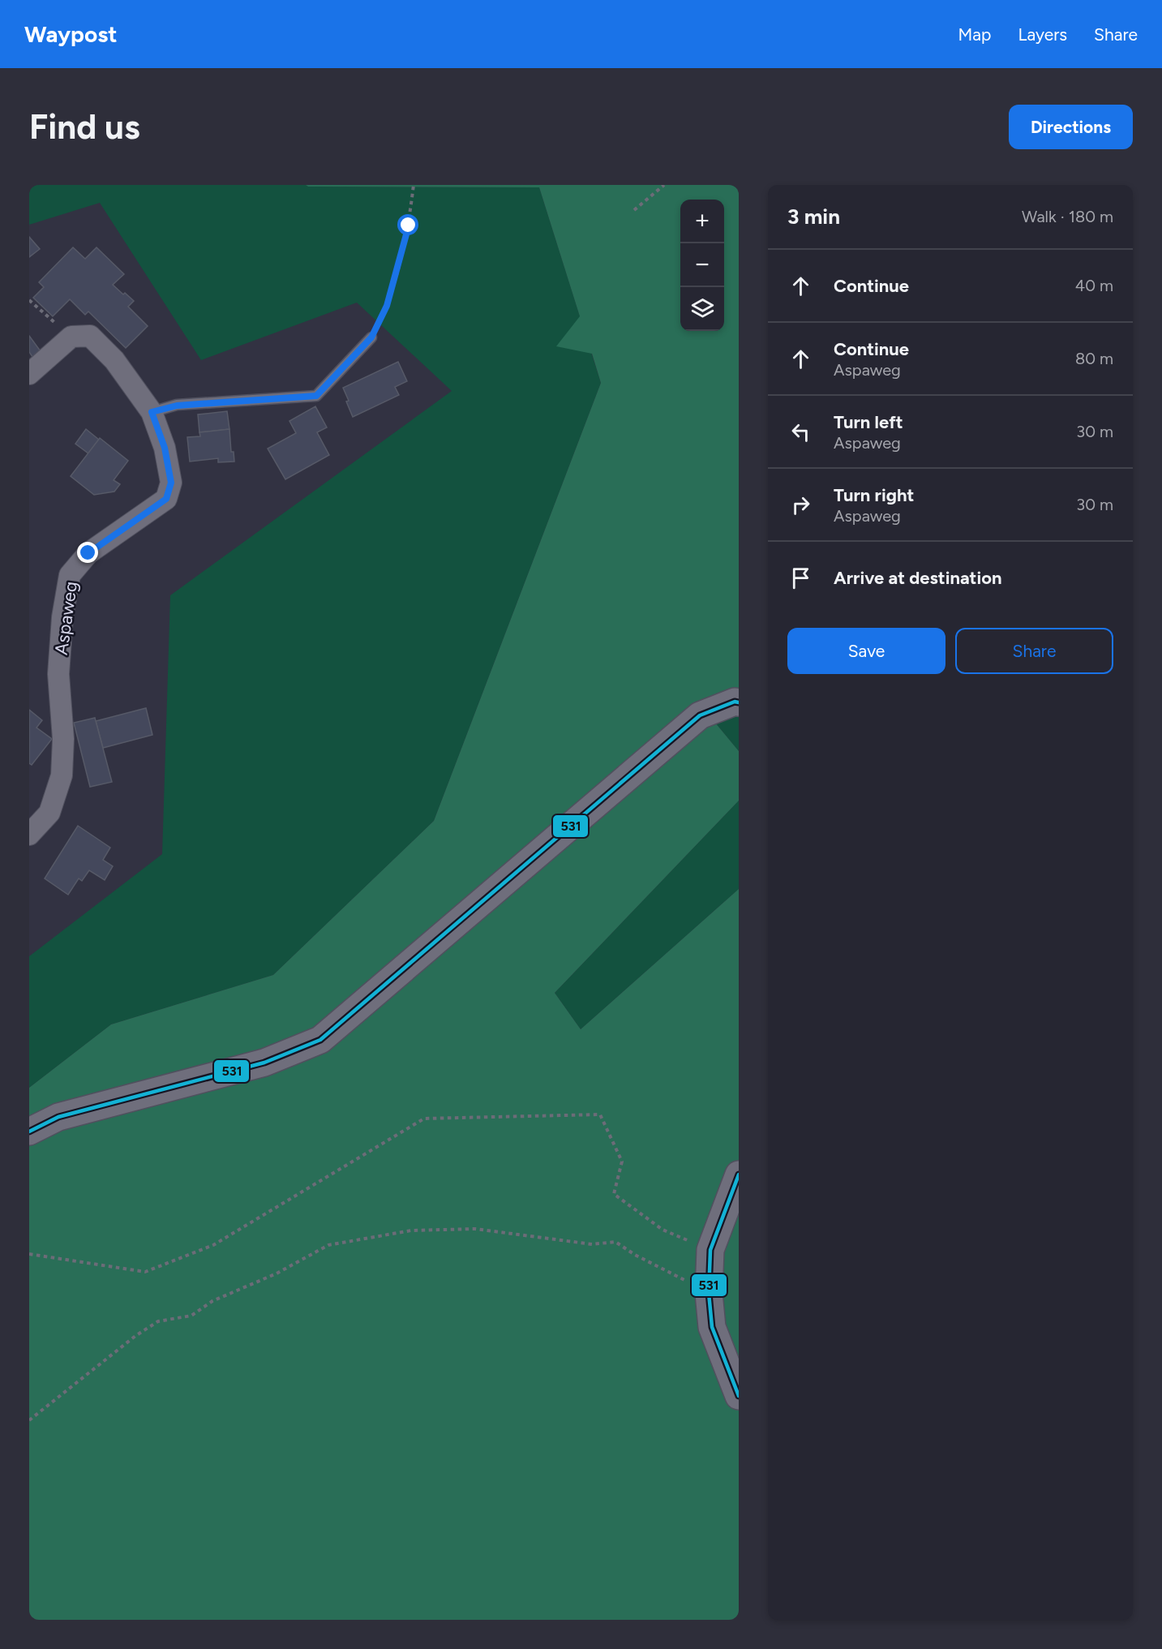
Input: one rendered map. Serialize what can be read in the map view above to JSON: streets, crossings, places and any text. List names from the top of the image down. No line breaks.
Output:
{"streets":{"street":["Aspaweg"]},"lines":["transit line 531"],"page":{"header":"Waypost","nav":["Map","Layers","Share"],"buttons":["Directions",["Save","Share"]],"title":"Find us","heading":["3 min","Walk · 180 m"],"map_buttons":["+","−"],"list":[["Continue","40 m"],["Continue","Aspaweg","80 m"],["Turn left","Aspaweg","30 m"],["Turn right","Aspaweg","30 m"],"Arrive at destination"]}}
